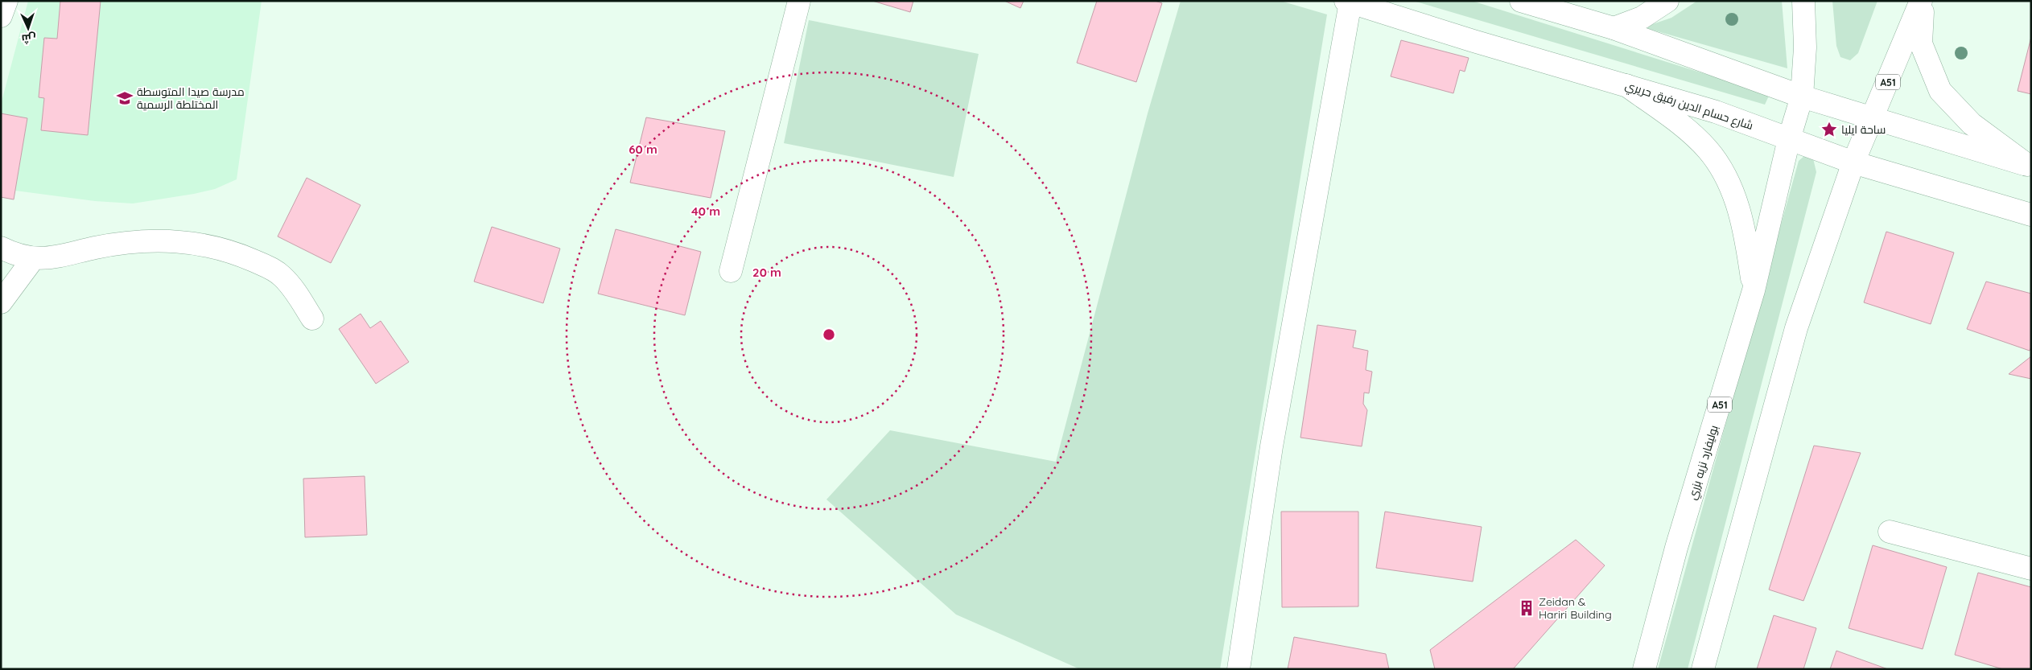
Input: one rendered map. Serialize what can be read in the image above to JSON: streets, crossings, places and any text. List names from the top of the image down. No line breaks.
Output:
{"streets":{"main road":["A51","شارع حسام الدين رفيق حريري","بوليفارد نزيه بزري"]},"crossings":[["A51","شارع حسام الدين رفيق حريري"],["A51","بوليفارد نزيه بزري"],["شارع حسام الدين رفيق حريري","بوليفارد نزيه بزري"]],"places":{"school or university":["مدرسة صيدا المتوسطة المختلطة الرسمية"],"place":["ساحة ايليا"],"building":["Zeidan & Hariri Building"]},"north":"bottom","rings":["60 m","40 m","20 m"]}
